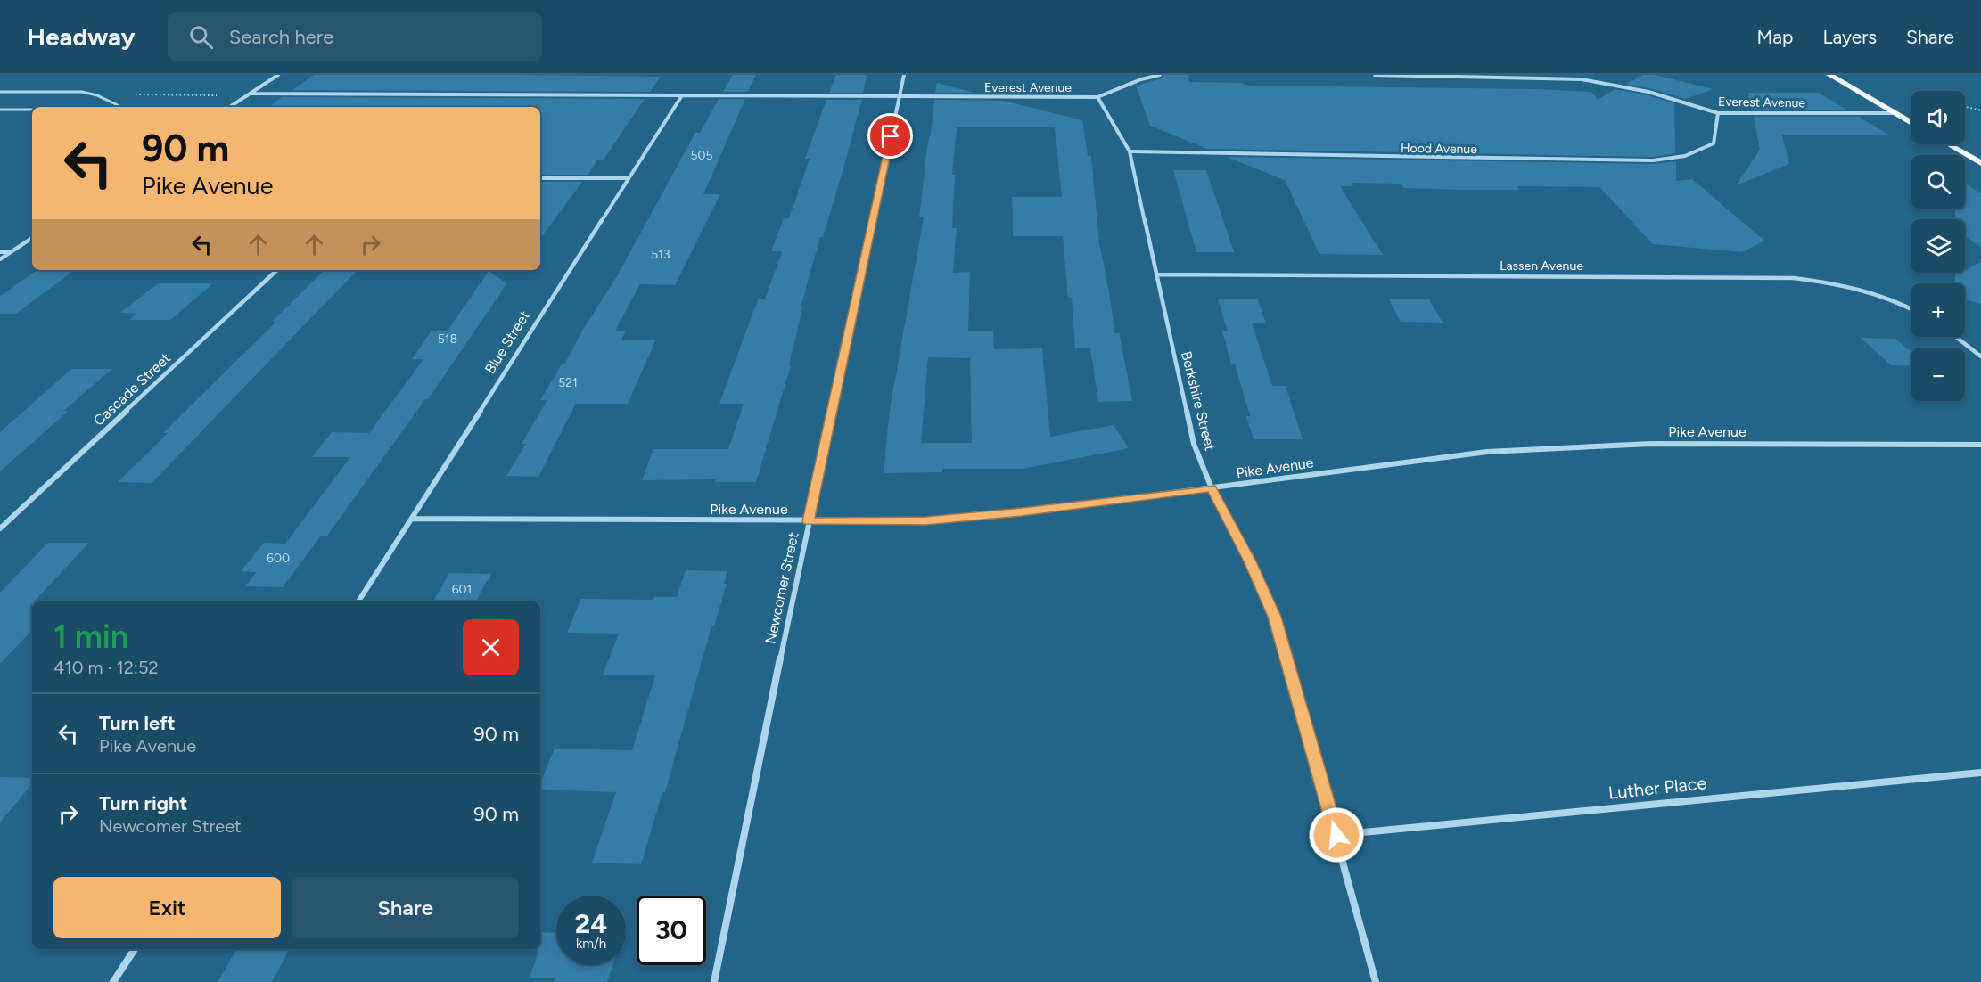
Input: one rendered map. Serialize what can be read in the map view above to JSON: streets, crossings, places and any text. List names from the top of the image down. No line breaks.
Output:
{"streets":{"street":["Everest Avenue","Hood Avenue","Lassen Avenue","Blue Street","Cascade Street","Berkshire Street","Pike Avenue","Newcomer Street","Luther Place"]},"crossings":[["Everest Avenue","Hood Avenue"],["Everest Avenue","Blue Street"],["Everest Avenue","Berkshire Street"],["Everest Avenue","Newcomer Street"],["Hood Avenue","Berkshire Street"],["Lassen Avenue","Berkshire Street"],["Blue Street","Pike Avenue"],["Berkshire Street","Pike Avenue"],["Berkshire Street","Luther Place"],["Pike Avenue","Newcomer Street"]],"house_numbers":["505","513","518","521","600","601"],"page":{"header":"Headway","search":"Search here","nav":["Map","Layers","Share"],"map_buttons":["+","−"],"turn":["90 m","Pike Avenue"],"heading":["1 min","410 m · 12:52"],"list":[{"name":"Turn left","note":"Pike Avenue","value":"90 m"},{"name":"Turn right","note":"Newcomer Street","value":"90 m"}],"buttons":["Exit","Share"],"speed":"24 km/h","limit":"30"}}
